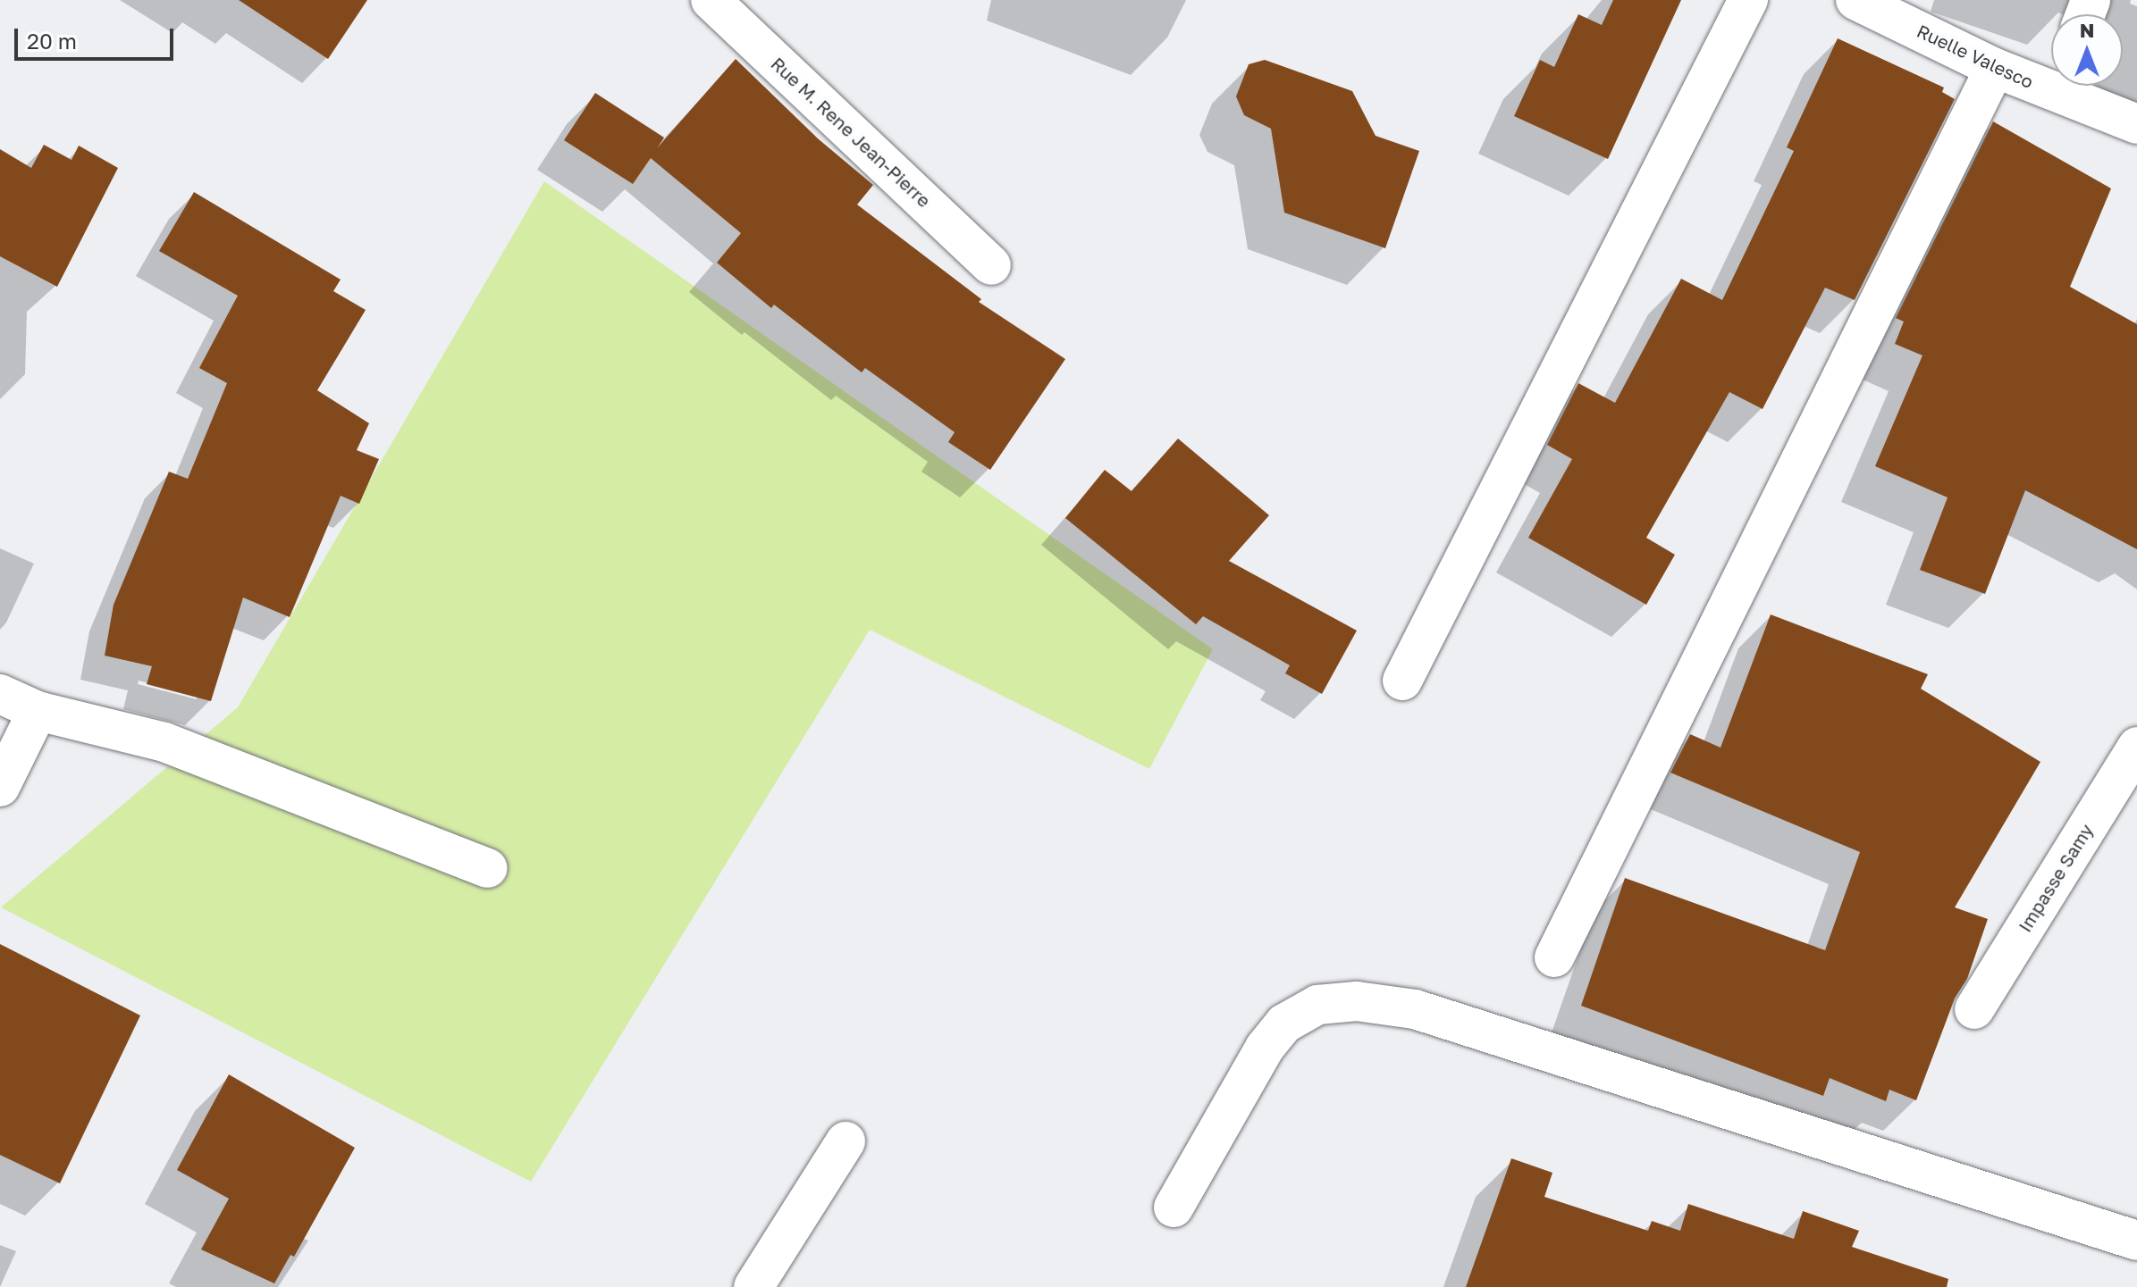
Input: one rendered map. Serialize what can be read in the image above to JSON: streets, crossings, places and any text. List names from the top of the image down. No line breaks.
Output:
{"streets":{"street":["Ruelle Valesco","Rue M. Rene Jean-Pierre","Impasse Samy"]},"scale_bar":"20 m","north":"top"}
